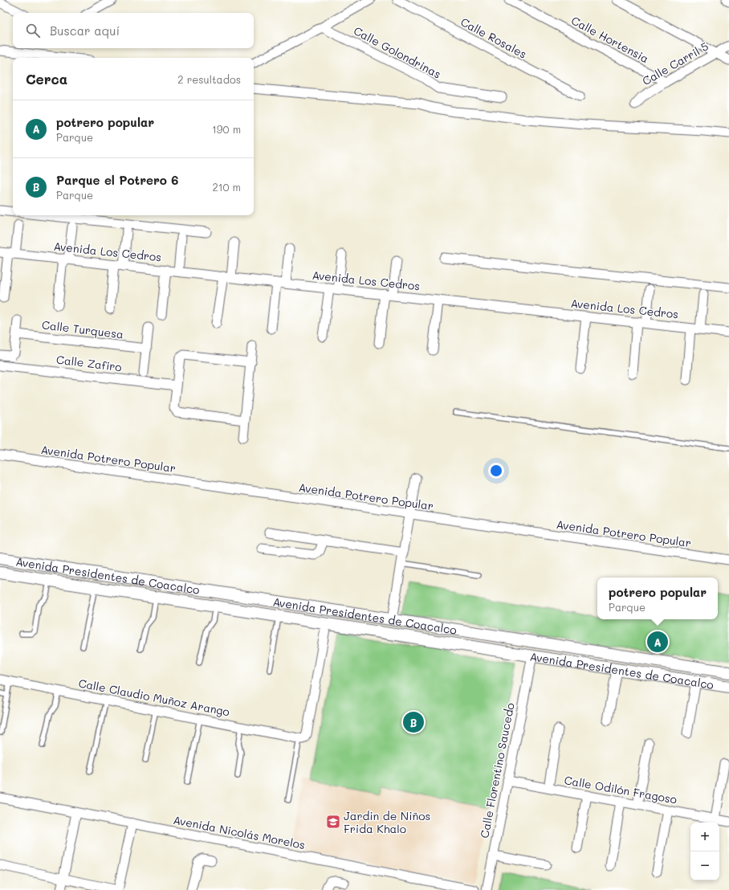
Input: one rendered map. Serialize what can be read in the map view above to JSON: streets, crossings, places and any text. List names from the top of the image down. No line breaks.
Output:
{"streets":{"street":["Calle Rosales","Calle Hortensia","Calle Golondrinas","Calle Carril 5","Avenida Los Cedros","Calle Turquesa","Calle Zafiro","Avenida Potrero Popular","Avenida Presidentes de Coacalco","Calle Claudio Muñoz Arango","Calle Florentino Saucedo","Calle Odilón Fragoso","Avenida Nicolás Morelos"]},"crossings":[["Calle Hortensia","Calle Carril 5"],["Avenida Presidentes de Coacalco","Calle Florentino Saucedo"],["Calle Florentino Saucedo","Calle Odilón Fragoso"]],"places":{"school or university":["Jardin de Niños Frida Khalo"]},"page":{"search":"Buscar aquí","heading":["Cerca","2 resultados"],"list":[{"mark":"A","name":"potrero popular","note":"Parque","value":"190 m"},{"mark":"B","name":"Parque el Potrero 6","note":"Parque","value":"210 m"}],"popup":["potrero popular","Parque"],"pins":["A","B"],"map_buttons":["+","−"]}}
